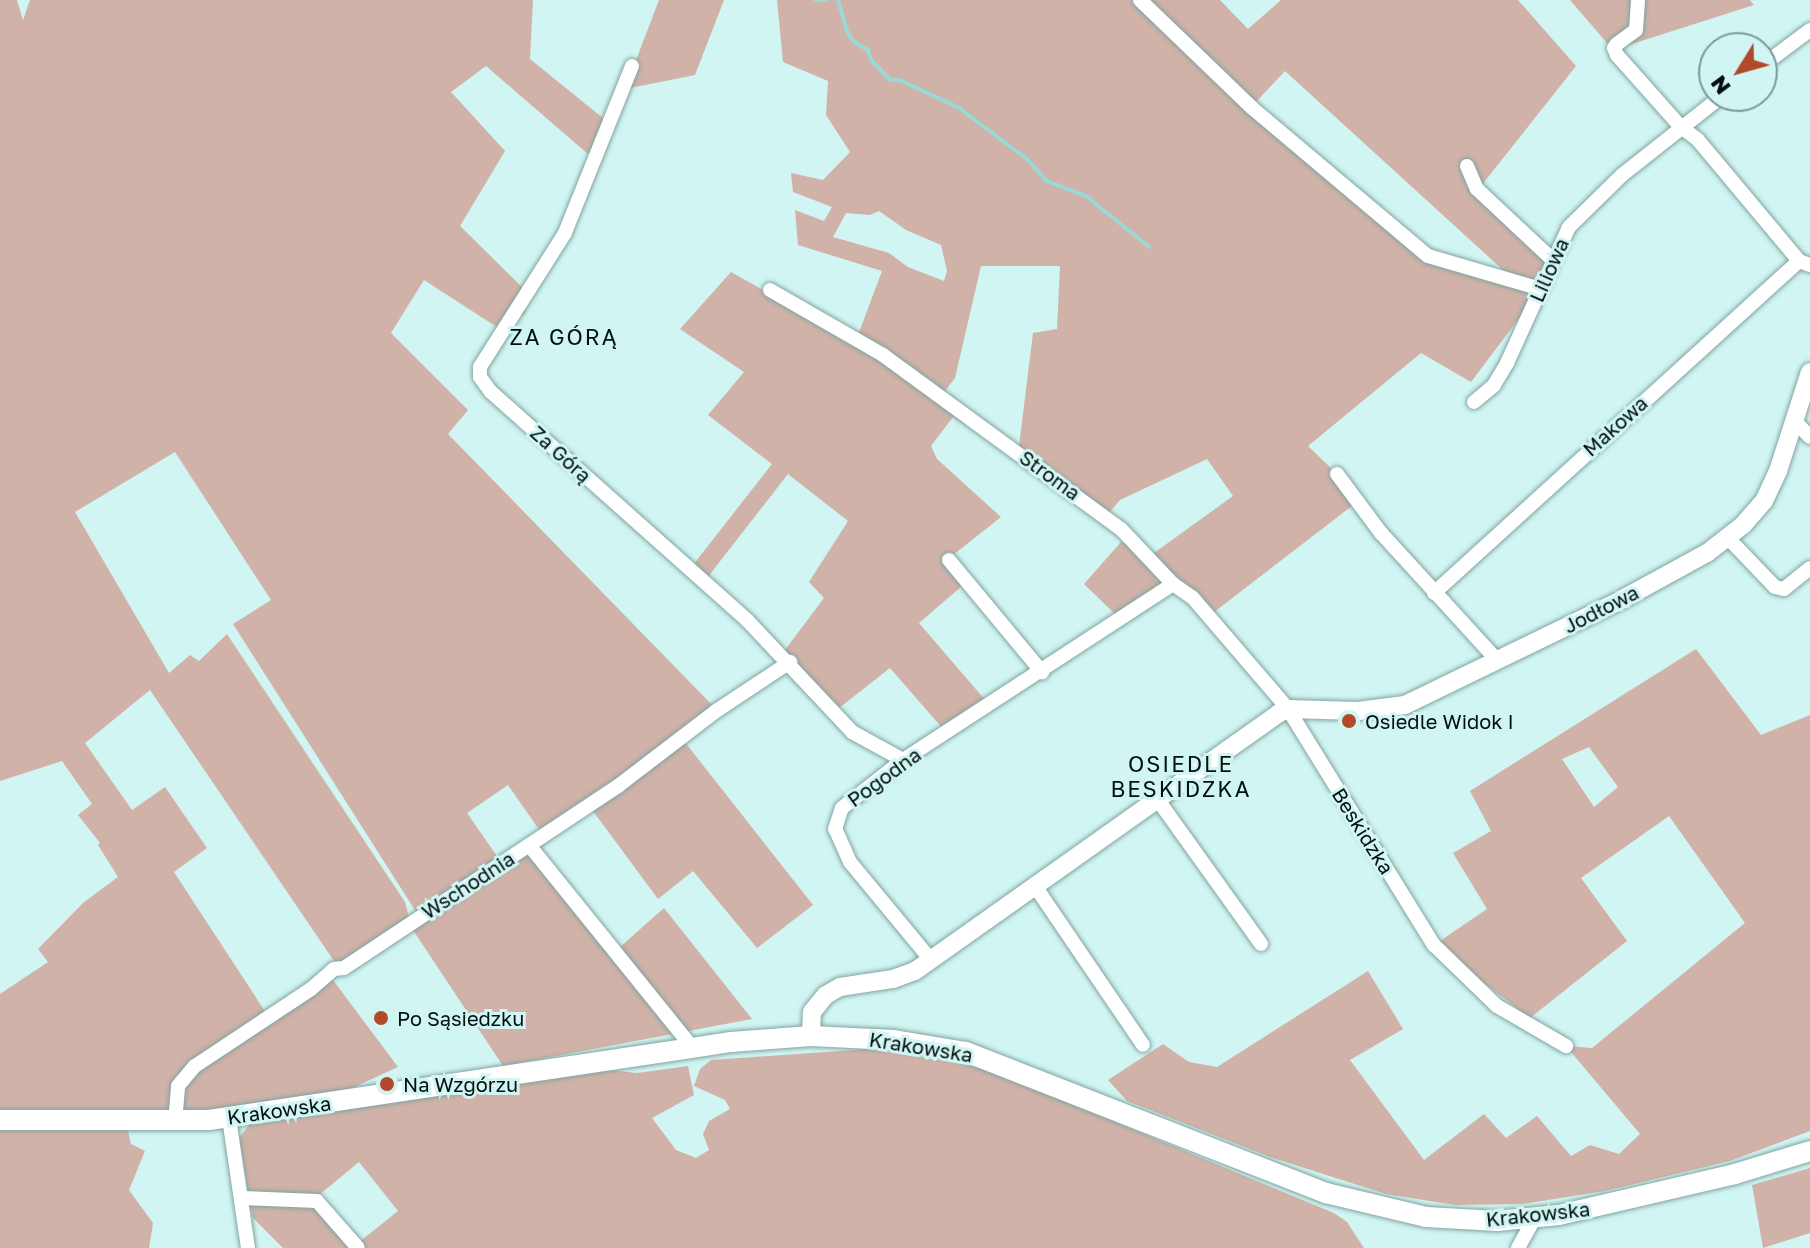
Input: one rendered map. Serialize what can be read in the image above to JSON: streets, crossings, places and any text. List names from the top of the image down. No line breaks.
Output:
{"streets":{"main road":["Krakowska"],"street":["Liliowa","Makowa","Za Górą","Stroma","Jodłowa","Pogodna","Beskidzka","Wschodnia"]},"crossings":[["Za Górą","Pogodna"],["Za Górą","Wschodnia"],["Stroma","Jodłowa"],["Stroma","Pogodna"],["Stroma","Beskidzka"],["Jodłowa","Beskidzka"],["Wschodnia","Krakowska"]],"districts":["ZA GÓRĄ","OSIEDLE BESKIDZKA"],"places":["Osiedle Widok I","Po Sąsiedzku","Na Wzgórzu"],"north":"bottom left"}
